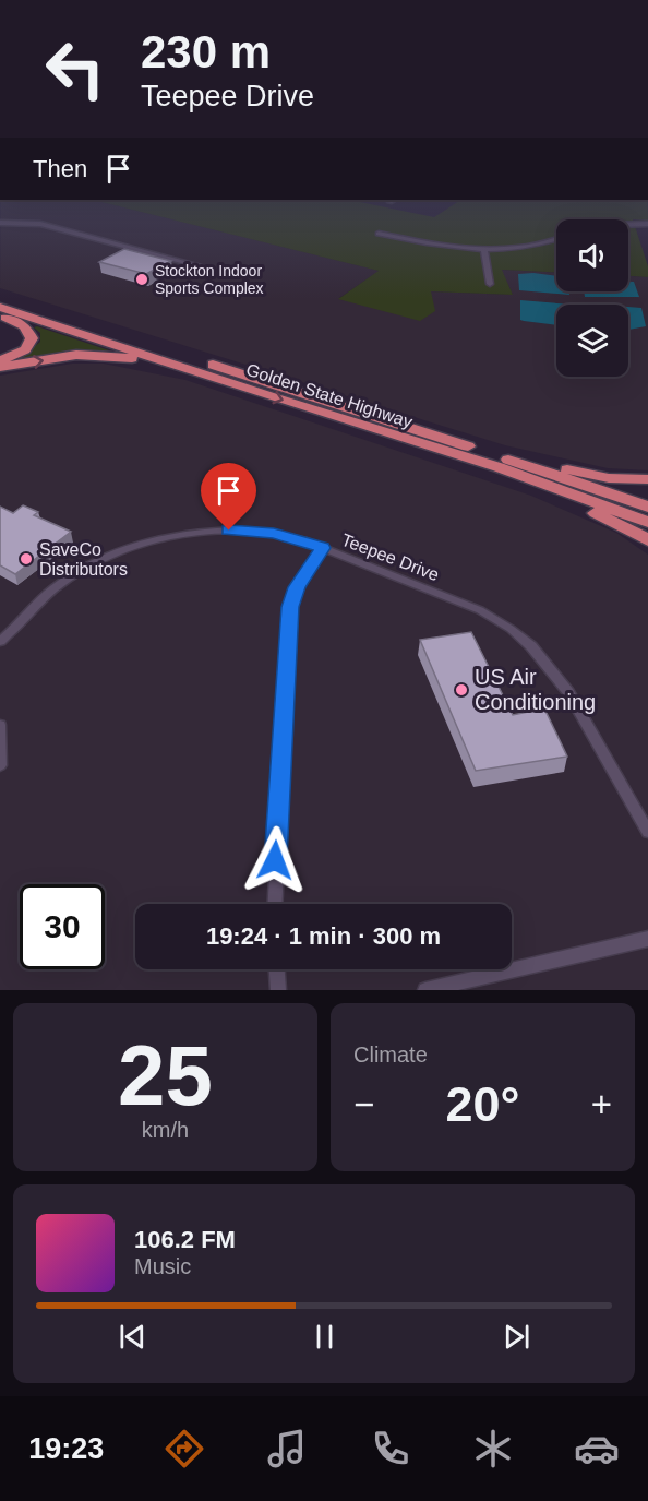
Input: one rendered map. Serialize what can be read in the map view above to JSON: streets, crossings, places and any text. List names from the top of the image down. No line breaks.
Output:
{"streets":{"highway":["Golden State Highway"],"street":["Teepee Drive"]},"places":["Stockton Indoor Sports Complex","SaveCo Distributors","US Air Conditioning"],"page":{"turn":["230 m","Teepee Drive"],"then":"Then","limit":"30","trip":"19:24 · 1 min · 300 m","tile":[["25","km/h"],"Climate"],"heat":["−","20°","+"],"song":["106.2 FM","Music"],"tabs":"19:23"}}
